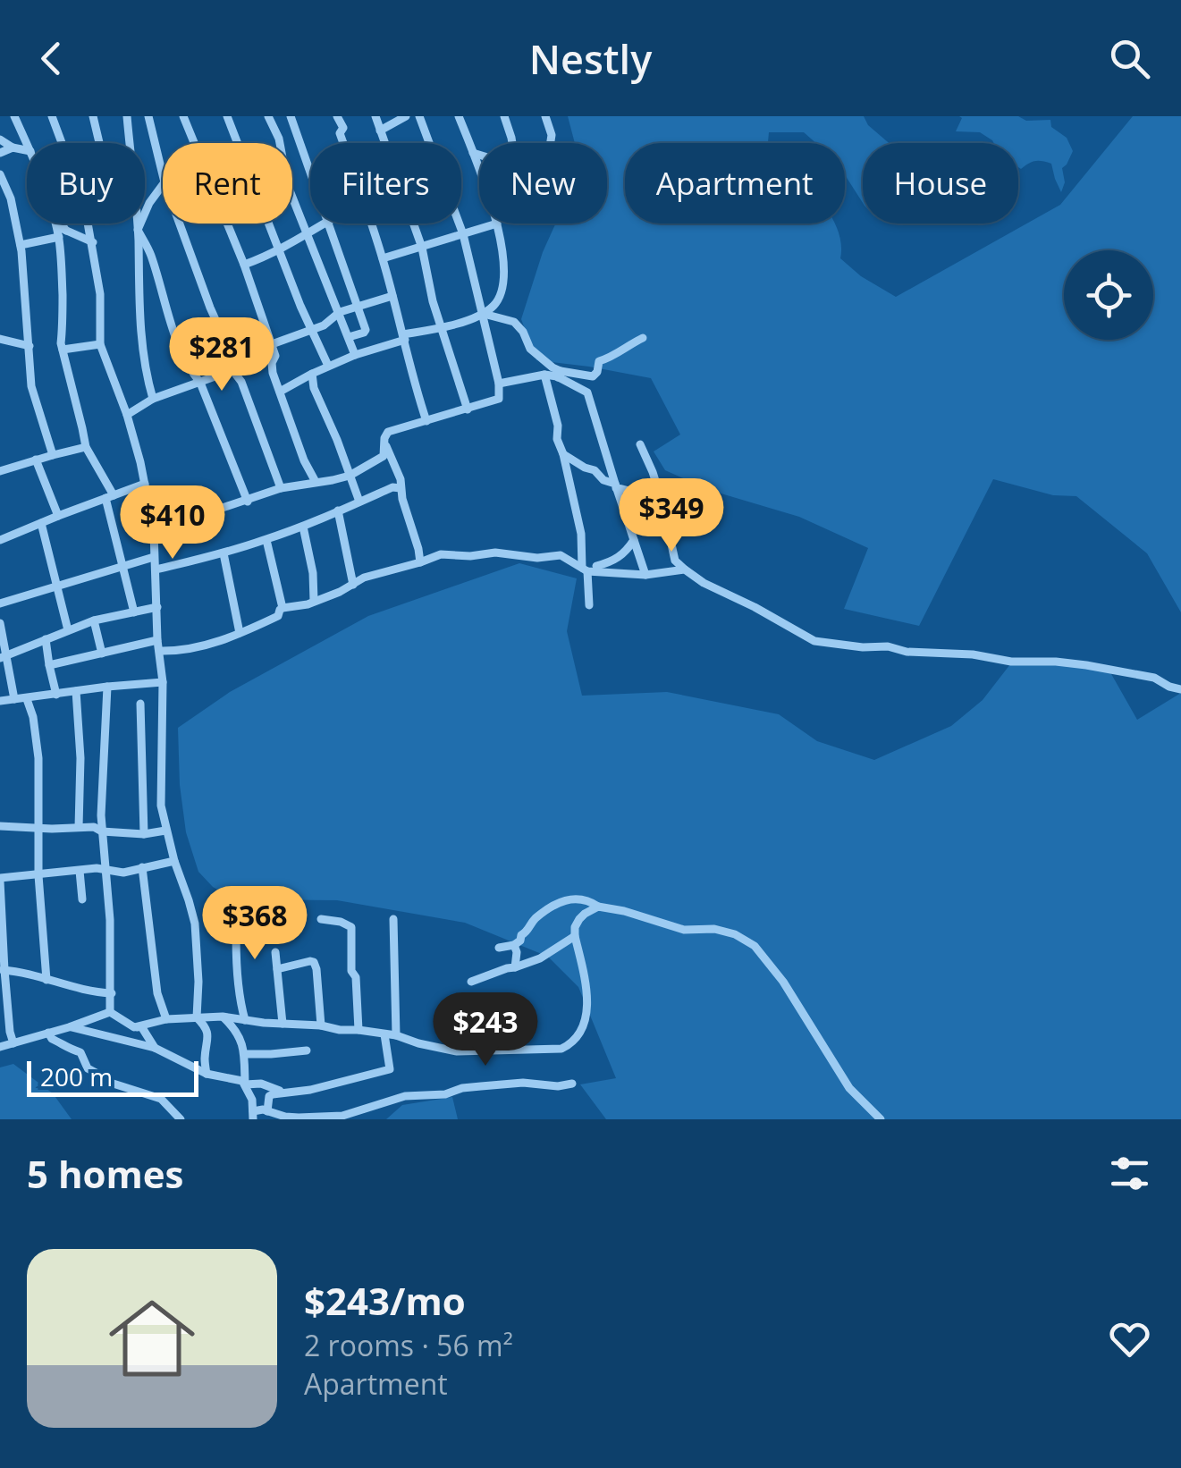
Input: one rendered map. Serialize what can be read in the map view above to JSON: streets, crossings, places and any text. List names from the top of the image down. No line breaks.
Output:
{"scale_bar":"200 m","page":{"header":"Nestly","chip":["Buy","Rent","Filters","New","Apartment","House"],"price":["$281","$349","$410","$368","$243"],"scale":"200 m","heading":"5 homes","list":[{"name":"$243/mo","note":"2 rooms · 56 m² · Apartment"}]}}
